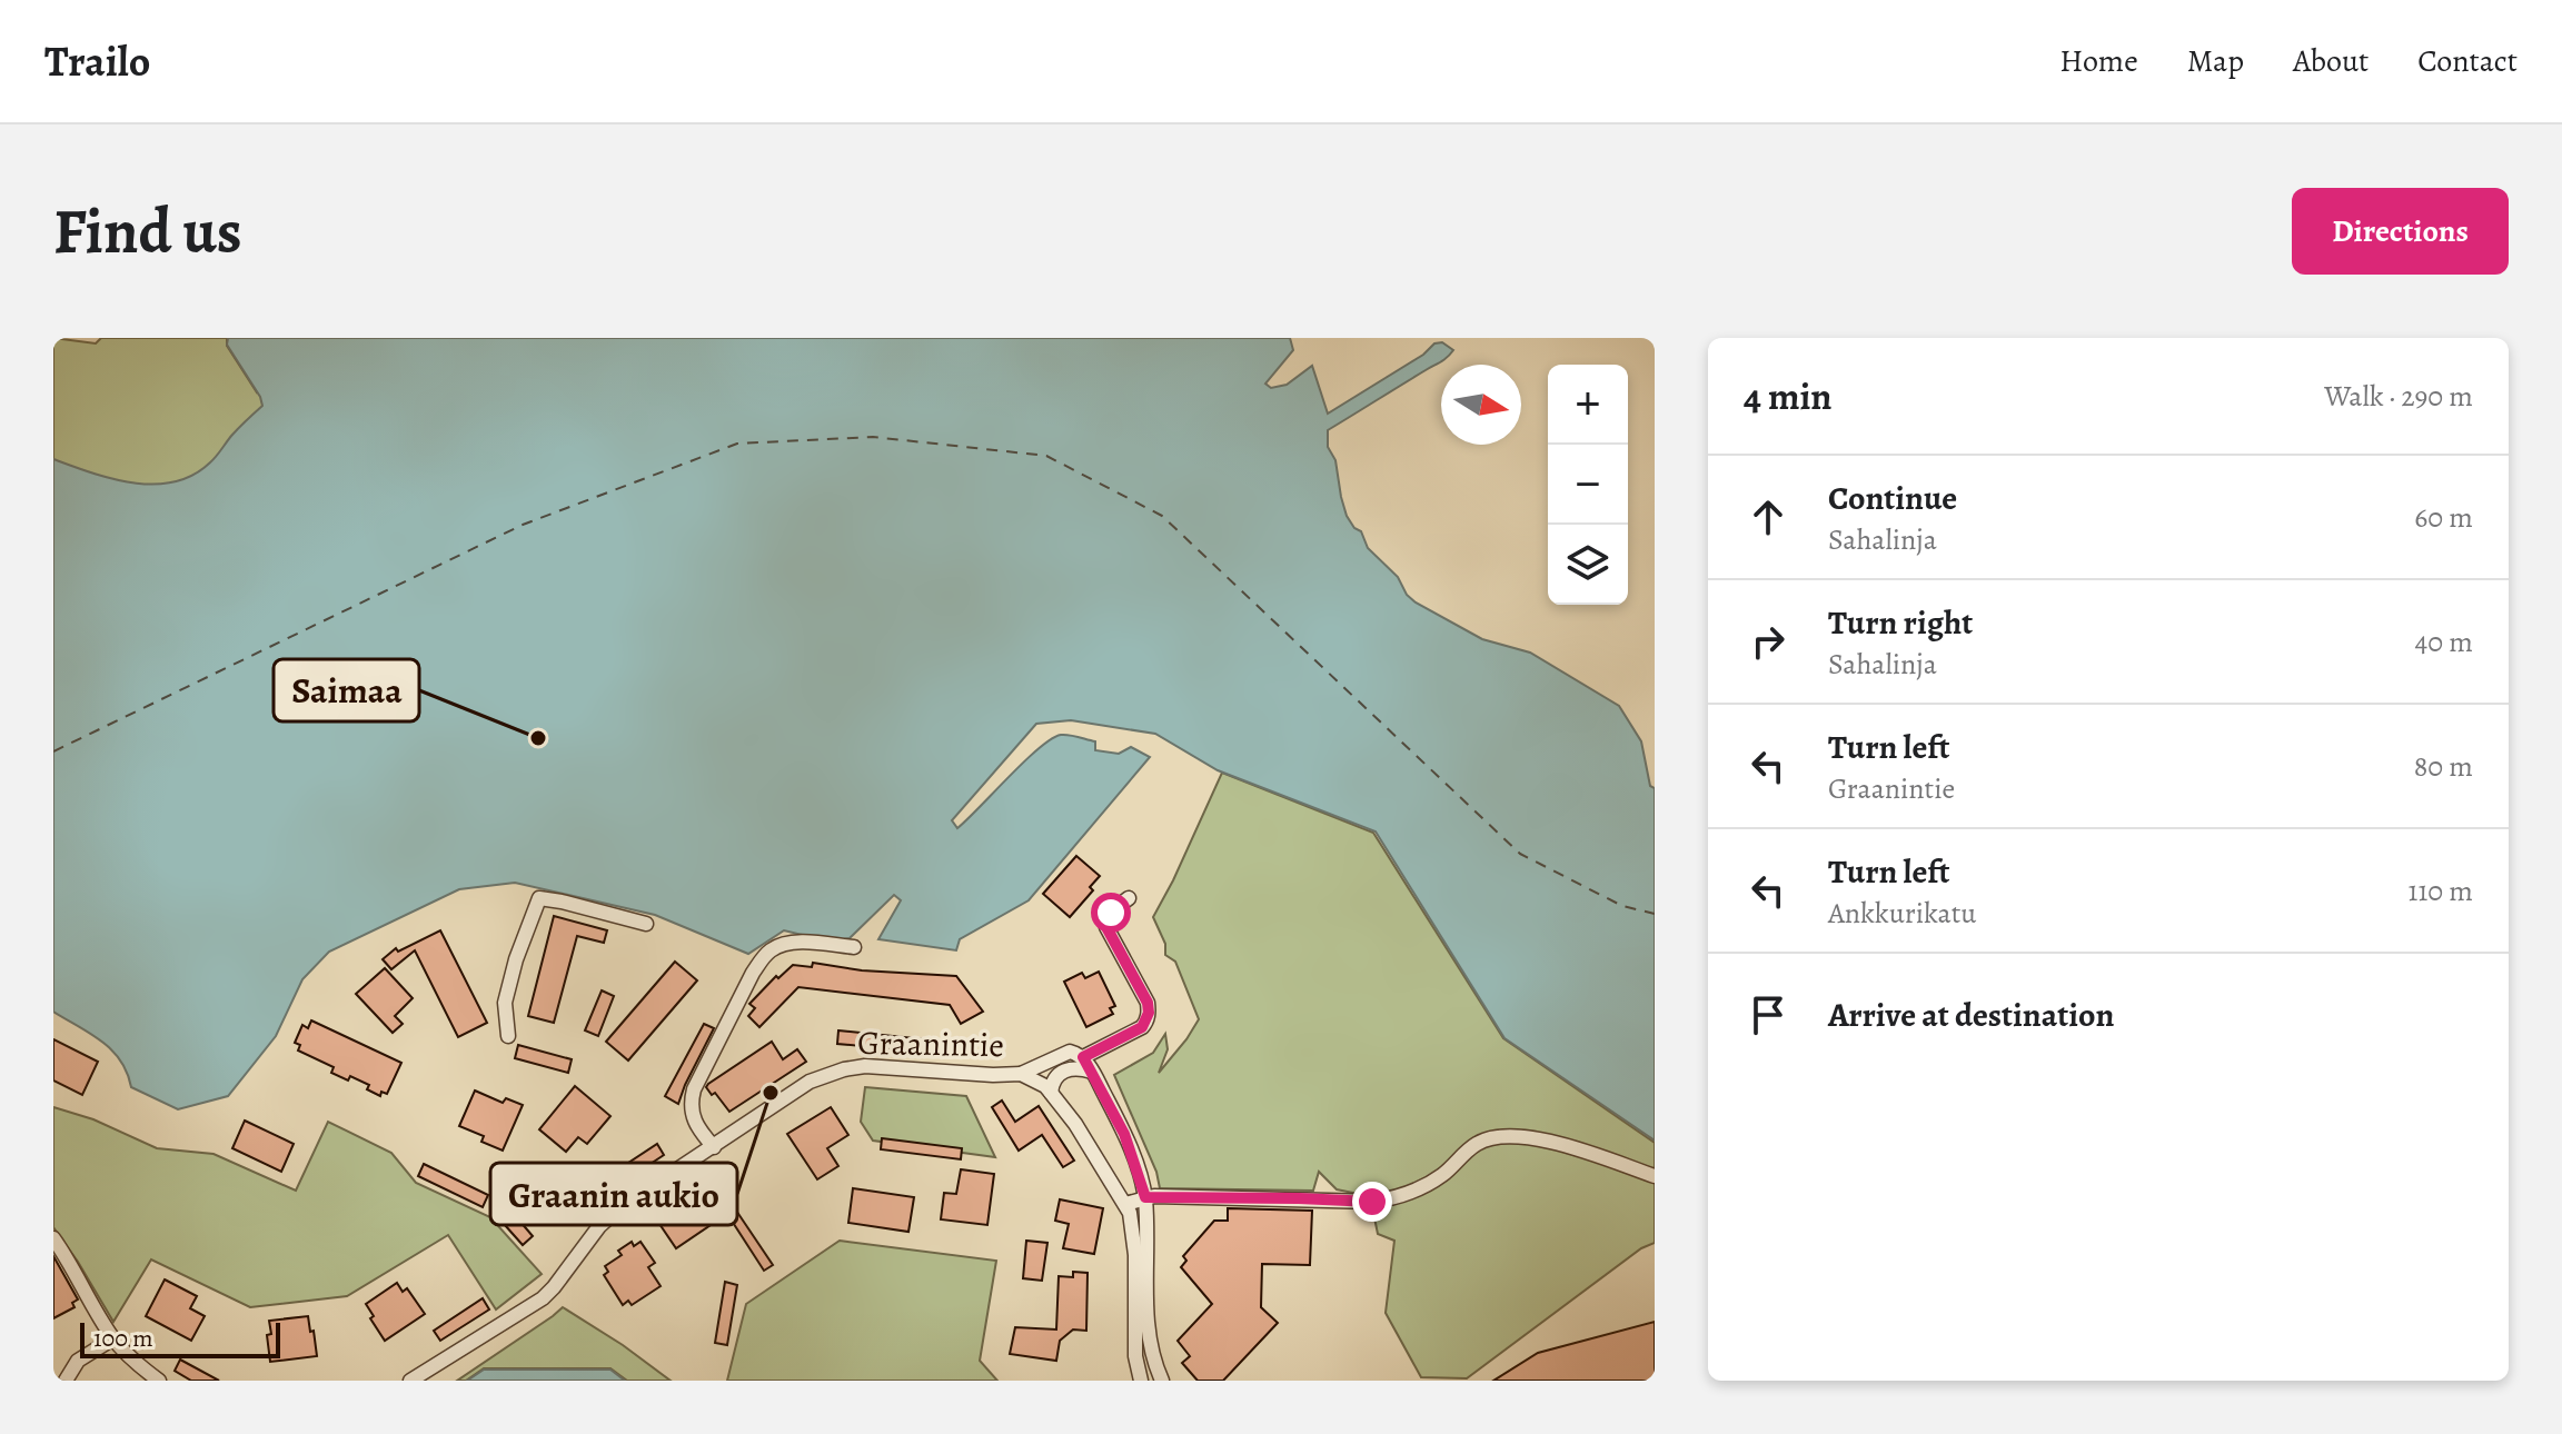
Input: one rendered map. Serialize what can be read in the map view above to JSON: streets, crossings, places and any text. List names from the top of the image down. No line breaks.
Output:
{"streets":{"street":["Graanintie"]},"places":["Saimaa","Graanin aukio"],"scale_bar":"100 m","north":"right","page":{"header":"Trailo","nav":["Home","Map","About","Contact"],"buttons":"Directions","title":"Find us","heading":["4 min","Walk · 290 m"],"map_buttons":["+","−"],"list":[["Continue","Sahalinja","60 m"],["Turn right","Sahalinja","40 m"],["Turn left","Graanintie","80 m"],["Turn left","Ankkurikatu","110 m"],"Arrive at destination"],"scale":"100 m"}}
